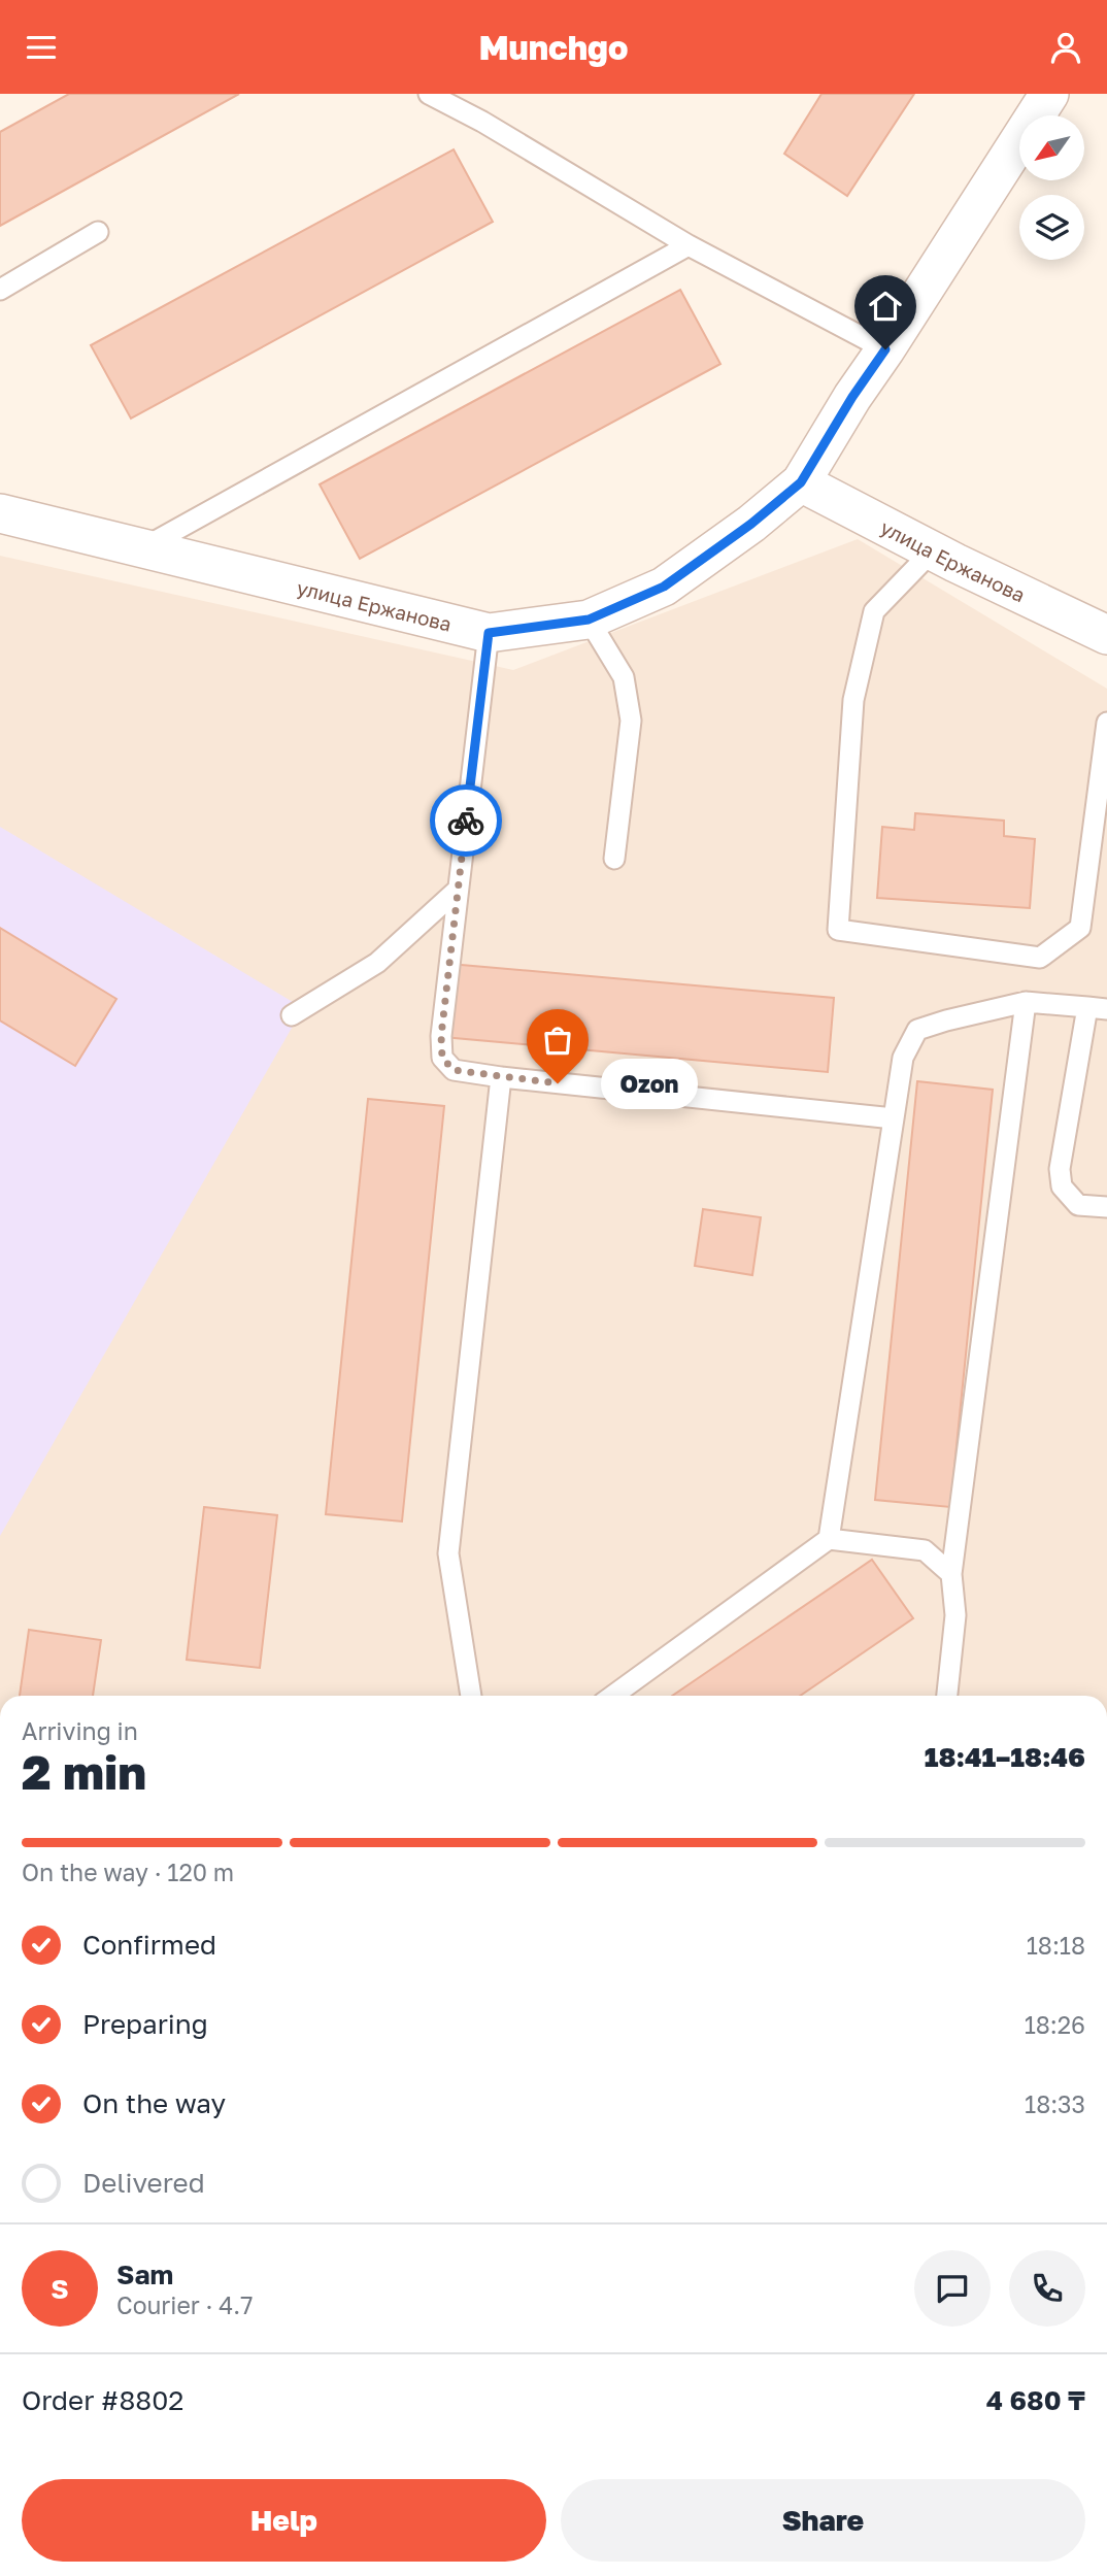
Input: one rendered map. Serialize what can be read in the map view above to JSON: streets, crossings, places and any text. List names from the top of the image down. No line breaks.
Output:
{"streets":{"street":["улица Ержанова"]},"places":["Ozon"],"north":"bottom left","page":{"header":"Munchgo","bubble":"Ozon","heading":["2 min","Arriving in","18:41–18:46"],"panel":["Sam","Courier · 4.7","Order #8802","4 680 ₸"],"bar":"On the way · 120 m","list":[["Confirmed","18:18"],["Preparing","18:26"],["On the way","18:33"],"Delivered"],"round":"S","buttons":["Help","Share"]}}
